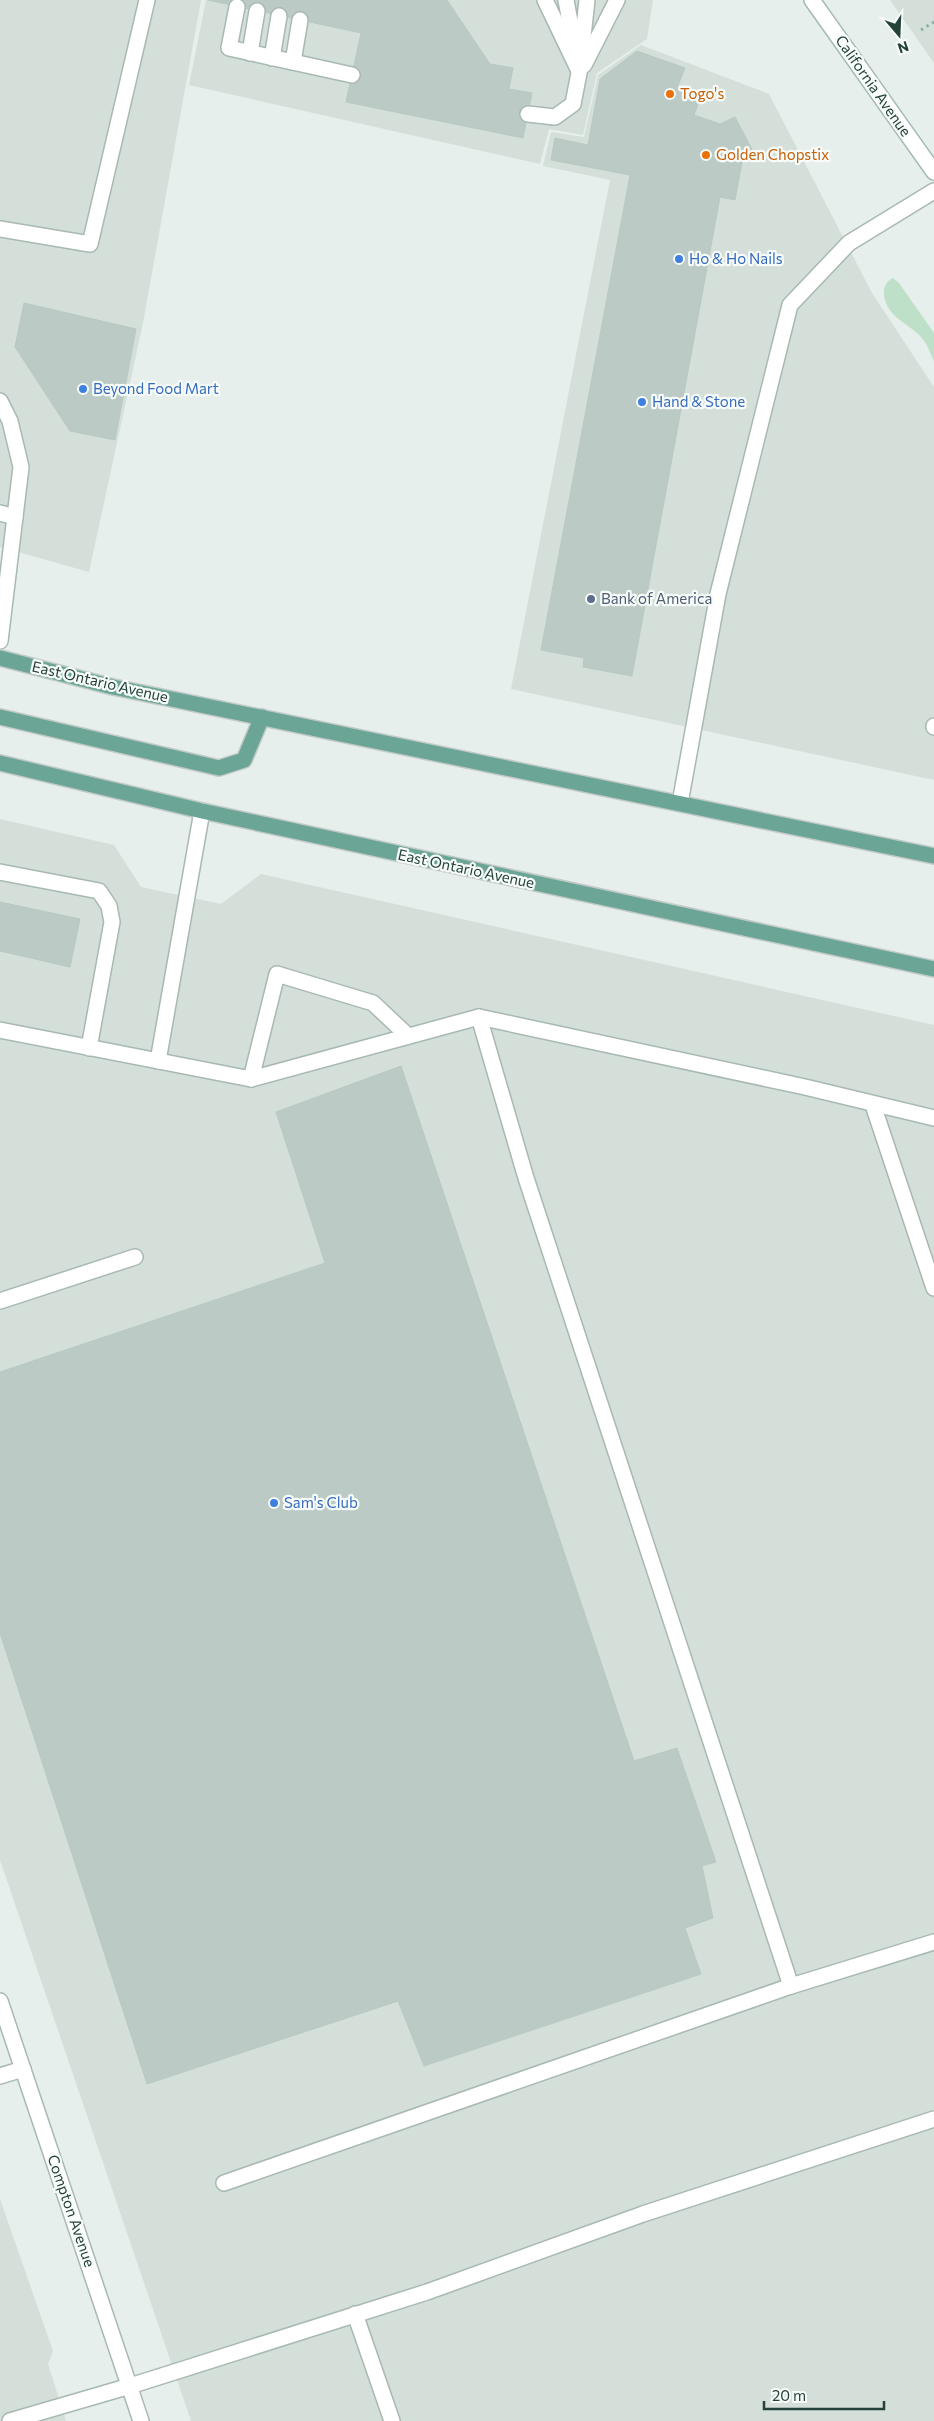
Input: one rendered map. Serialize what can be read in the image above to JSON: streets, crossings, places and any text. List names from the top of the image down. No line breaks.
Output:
{"streets":{"main road":["East Ontario Avenue"],"street":["California Avenue","Compton Avenue"]},"places":["Togo's","Golden Chopstix","Ho & Ho Nails","Beyond Food Mart","Hand & Stone","Bank of America","Sam's Club"],"scale_bar":"20 m","north":"bottom"}
